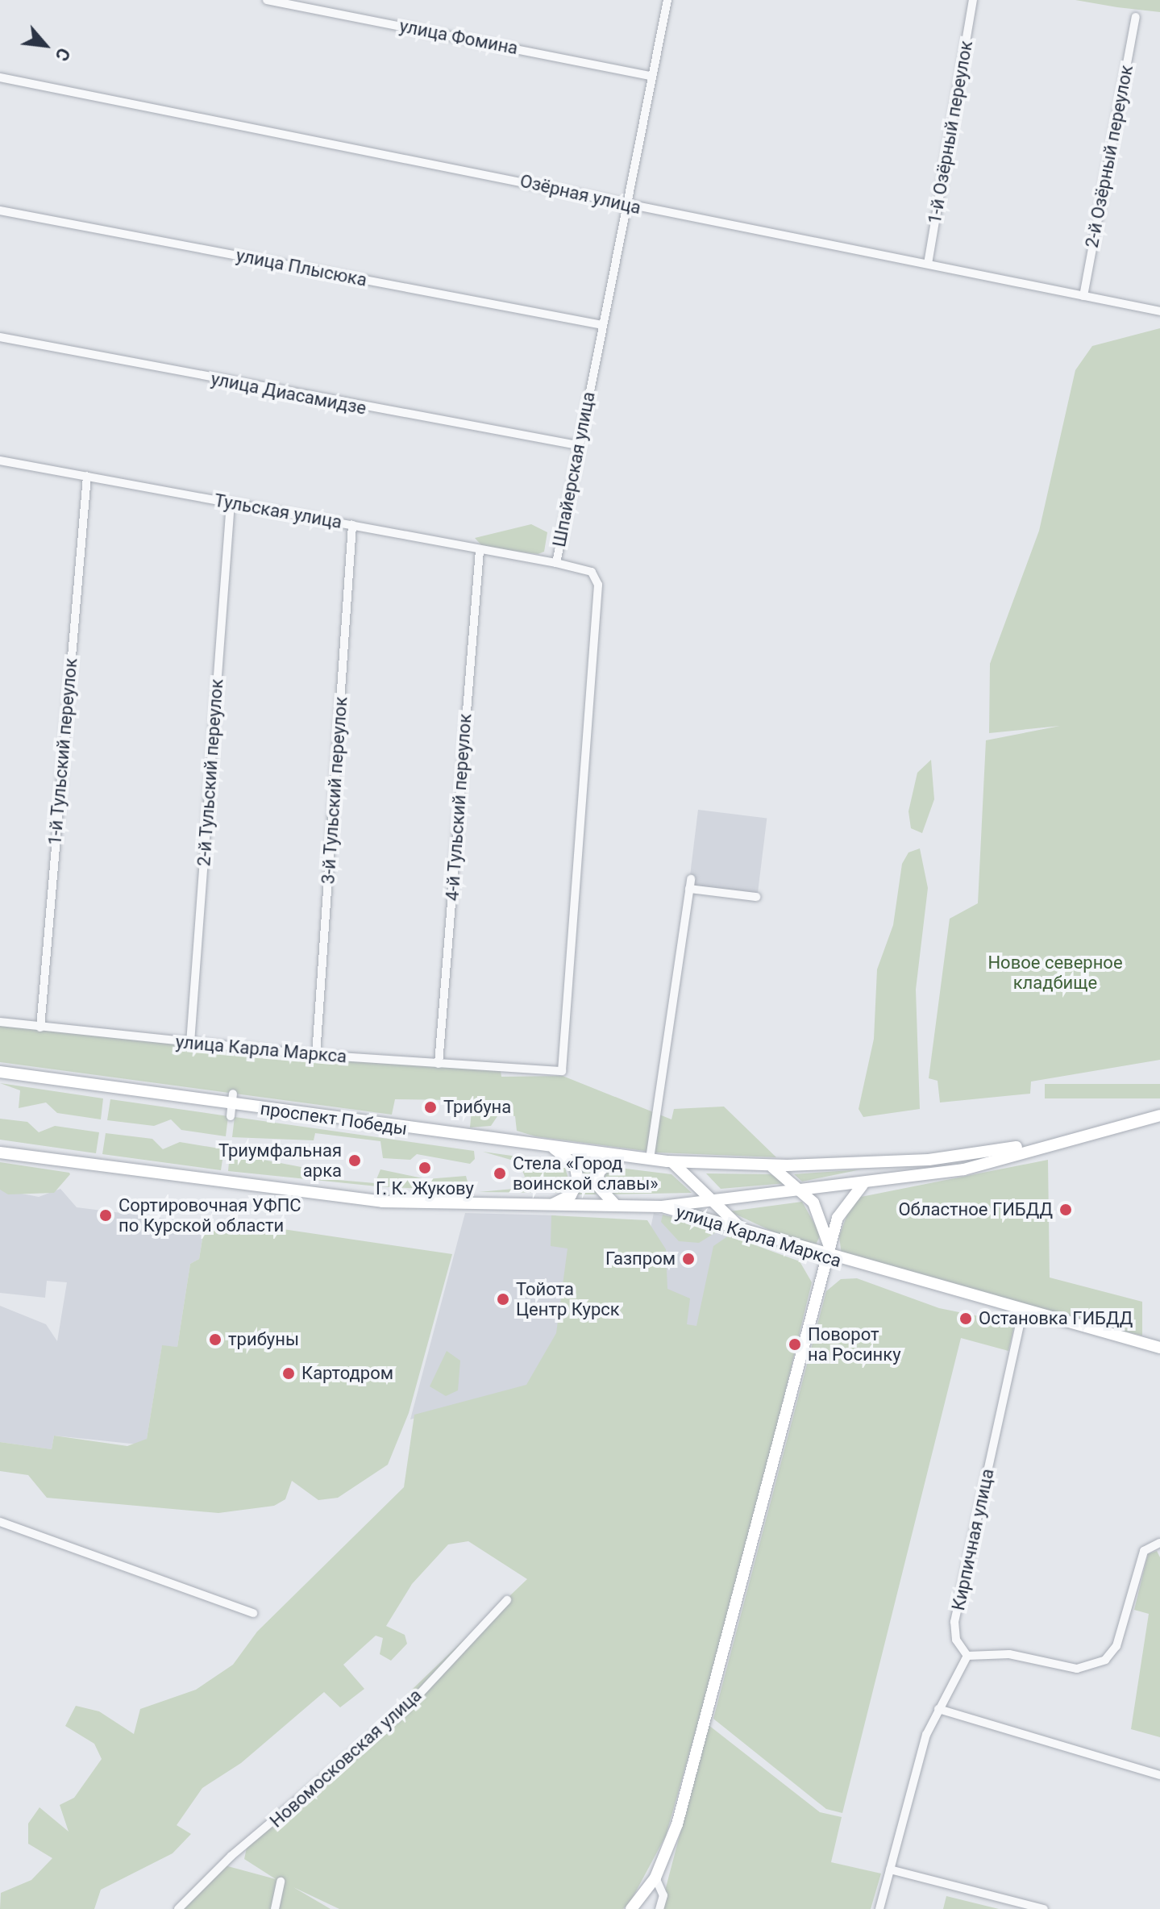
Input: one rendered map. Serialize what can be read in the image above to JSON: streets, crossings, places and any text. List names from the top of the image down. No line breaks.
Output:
{"streets":{"main road":["улица Карла Маркса","проспект Победы"],"street":["улица Фомина","1-й Озёрный переулок","2-й Озёрный переулок","Озёрная улица","улица Плысюка","улица Диасамидзе","Шпайерская улица","Тульская улица","1-й Тульский переулок","2-й Тульский переулок","3-й Тульский переулок","4-й Тульский переулок","Кирпичная улица","Новомосковская улица"]},"crossings":[["улица Фомина","Шпайерская улица"],["1-й Озёрный переулок","Озёрная улица"],["2-й Озёрный переулок","Озёрная улица"],["Озёрная улица","Шпайерская улица"],["улица Плысюка","Шпайерская улица"],["улица Диасамидзе","Шпайерская улица"],["Шпайерская улица","Тульская улица"],["Шпайерская улица","улица Карла Маркса"],["Тульская улица","1-й Тульский переулок"],["Тульская улица","2-й Тульский переулок"],["Тульская улица","3-й Тульский переулок"],["Тульская улица","4-й Тульский переулок"],["1-й Тульский переулок","улица Карла Маркса"],["2-й Тульский переулок","улица Карла Маркса"],["3-й Тульский переулок","улица Карла Маркса"],["4-й Тульский переулок","улица Карла Маркса"],["улица Карла Маркса","проспект Победы"],["улица Карла Маркса","Кирпичная улица"]],"parks":["Новое северное кладбище"],"places":["Трибуна","Триумфальная арка","Г. К. Жукову","Стела «Город воинской славы»","Областное ГИБДД","Сортировочная УФПС по Курской области","Газпром","Тойота Центр Курск","Остановка ГИБДД","трибуны","Поворот на Росинку","Картодром"],"north":"bottom right"}
